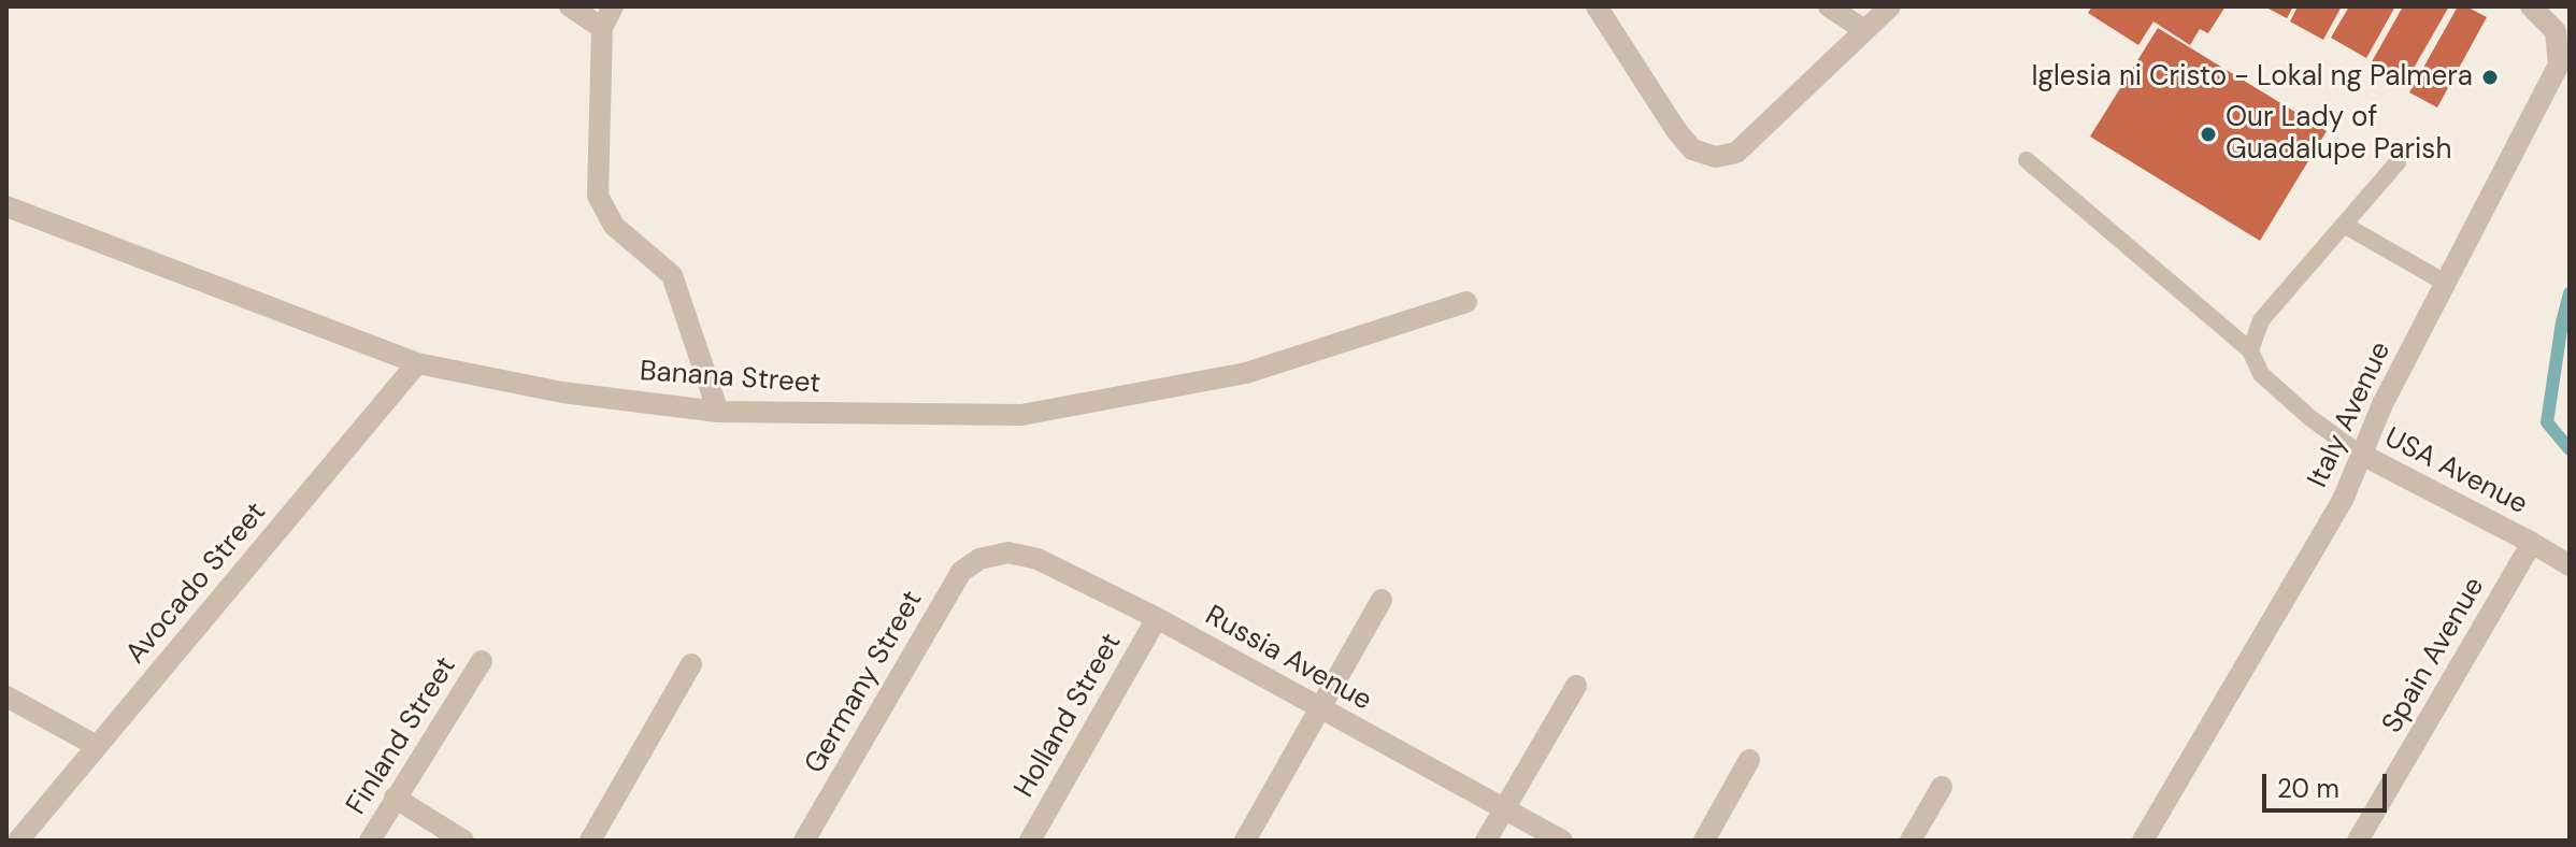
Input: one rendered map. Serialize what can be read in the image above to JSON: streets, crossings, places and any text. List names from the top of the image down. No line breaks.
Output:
{"streets":{"street":["Banana Street","Italy Avenue","USA Avenue","Avocado Street","Spain Avenue","Russia Avenue","Germany Street","Holland Street","Finland Street"]},"crossings":[["Banana Street","Avocado Street"],["Italy Avenue","USA Avenue"],["USA Avenue","Spain Avenue"],["Russia Avenue","Germany Street"],["Russia Avenue","Holland Street"]],"places":["Iglesia ni Cristo - Lokal ng Palmera","Our Lady of Guadalupe Parish"],"scale_bar":"20 m"}
